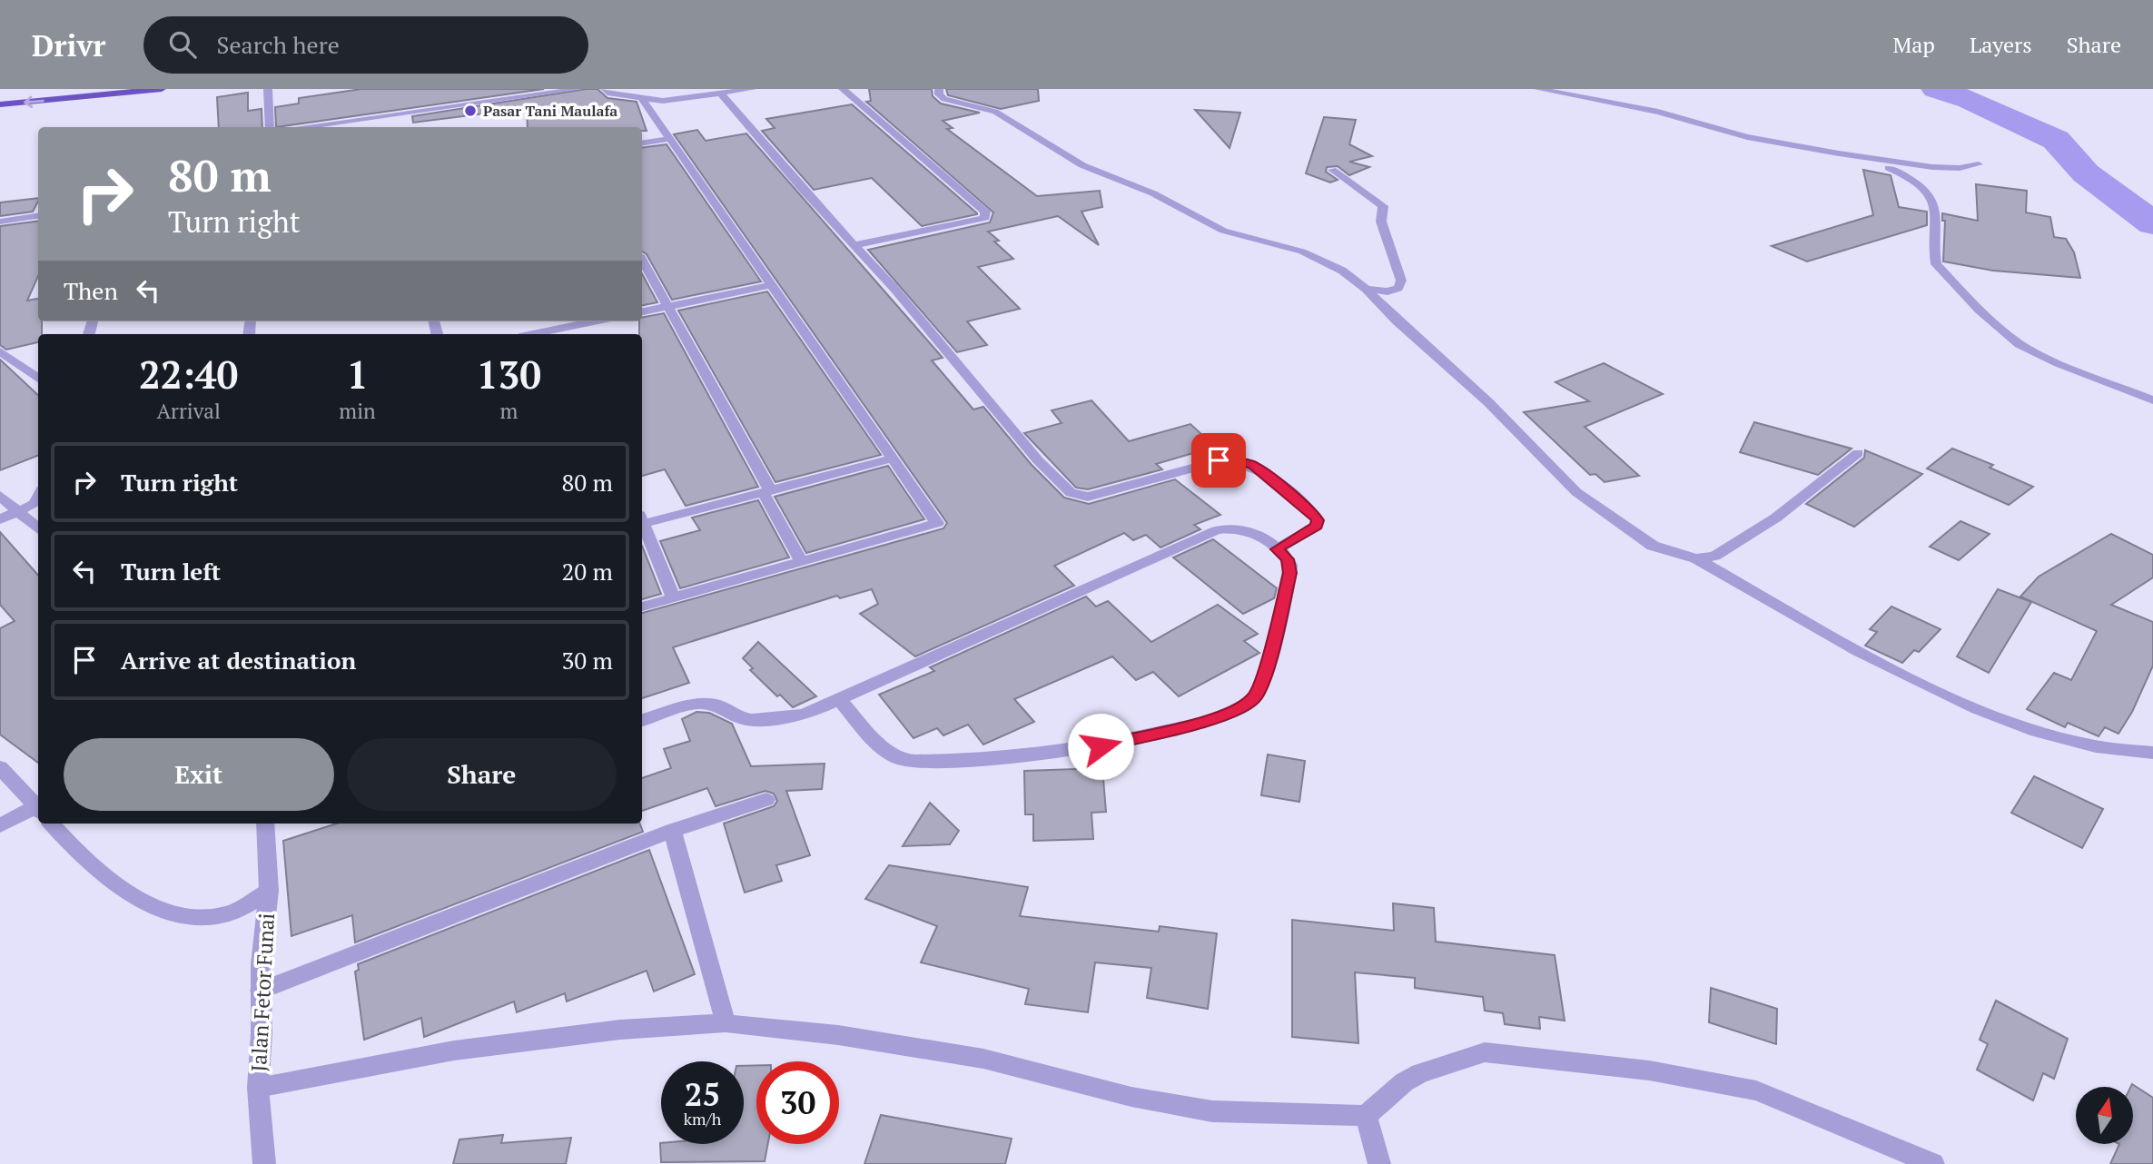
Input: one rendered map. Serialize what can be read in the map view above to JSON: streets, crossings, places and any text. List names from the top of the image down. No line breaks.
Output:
{"streets":{"street":["Jalan Fetor Funai"]},"places":["Pasar Tani Maulafa"],"north":"top","page":{"header":"Drivr","search":"Search here","nav":["Map","Layers","Share"],"turn":["80 m","Turn right"],"then":"Then","eta":["22:40","Arrival","1","min","130","m"],"list":[{"name":"Turn right","value":"80 m"},{"name":"Turn left","value":"20 m"},{"name":"Arrive at destination","value":"30 m"}],"buttons":["Exit","Share"],"speed":"25 km/h","limit":"30"}}
